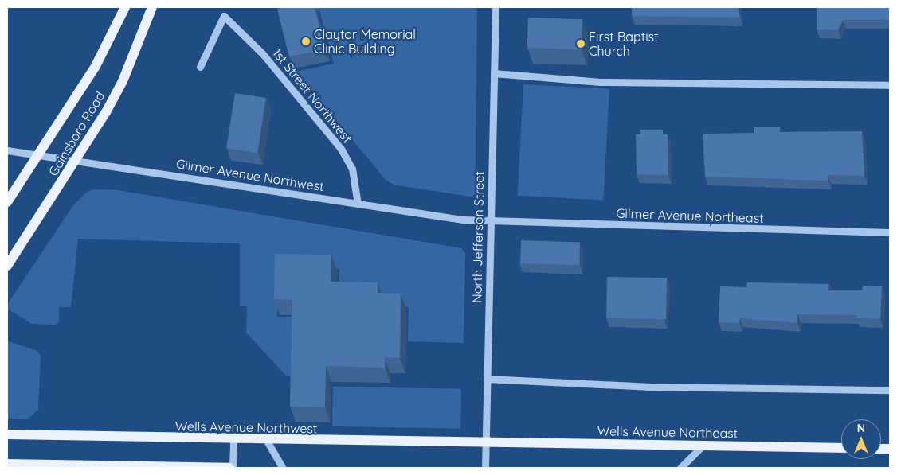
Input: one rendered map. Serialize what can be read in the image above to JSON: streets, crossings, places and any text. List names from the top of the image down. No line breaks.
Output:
{"streets":{"main road":["Gainsboro Road","Wells Avenue Northwest","Wells Avenue Northeast"],"street":["1st Street Northwest","Gilmer Avenue Northwest","Gilmer Avenue Northeast","North Jefferson Street"]},"crossings":[["1st Street Northwest","Gilmer Avenue Northwest"],["Gainsboro Road","Gilmer Avenue Northwest"],["Gilmer Avenue Northwest","Gilmer Avenue Northeast"],["Gilmer Avenue Northwest","North Jefferson Street"],["Gilmer Avenue Northeast","North Jefferson Street"],["North Jefferson Street","Wells Avenue Northwest"],["North Jefferson Street","Wells Avenue Northeast"],["Wells Avenue Northwest","Wells Avenue Northeast"]],"places":["Claytor Memorial Clinic Building","First Baptist Church"],"north":"top"}
